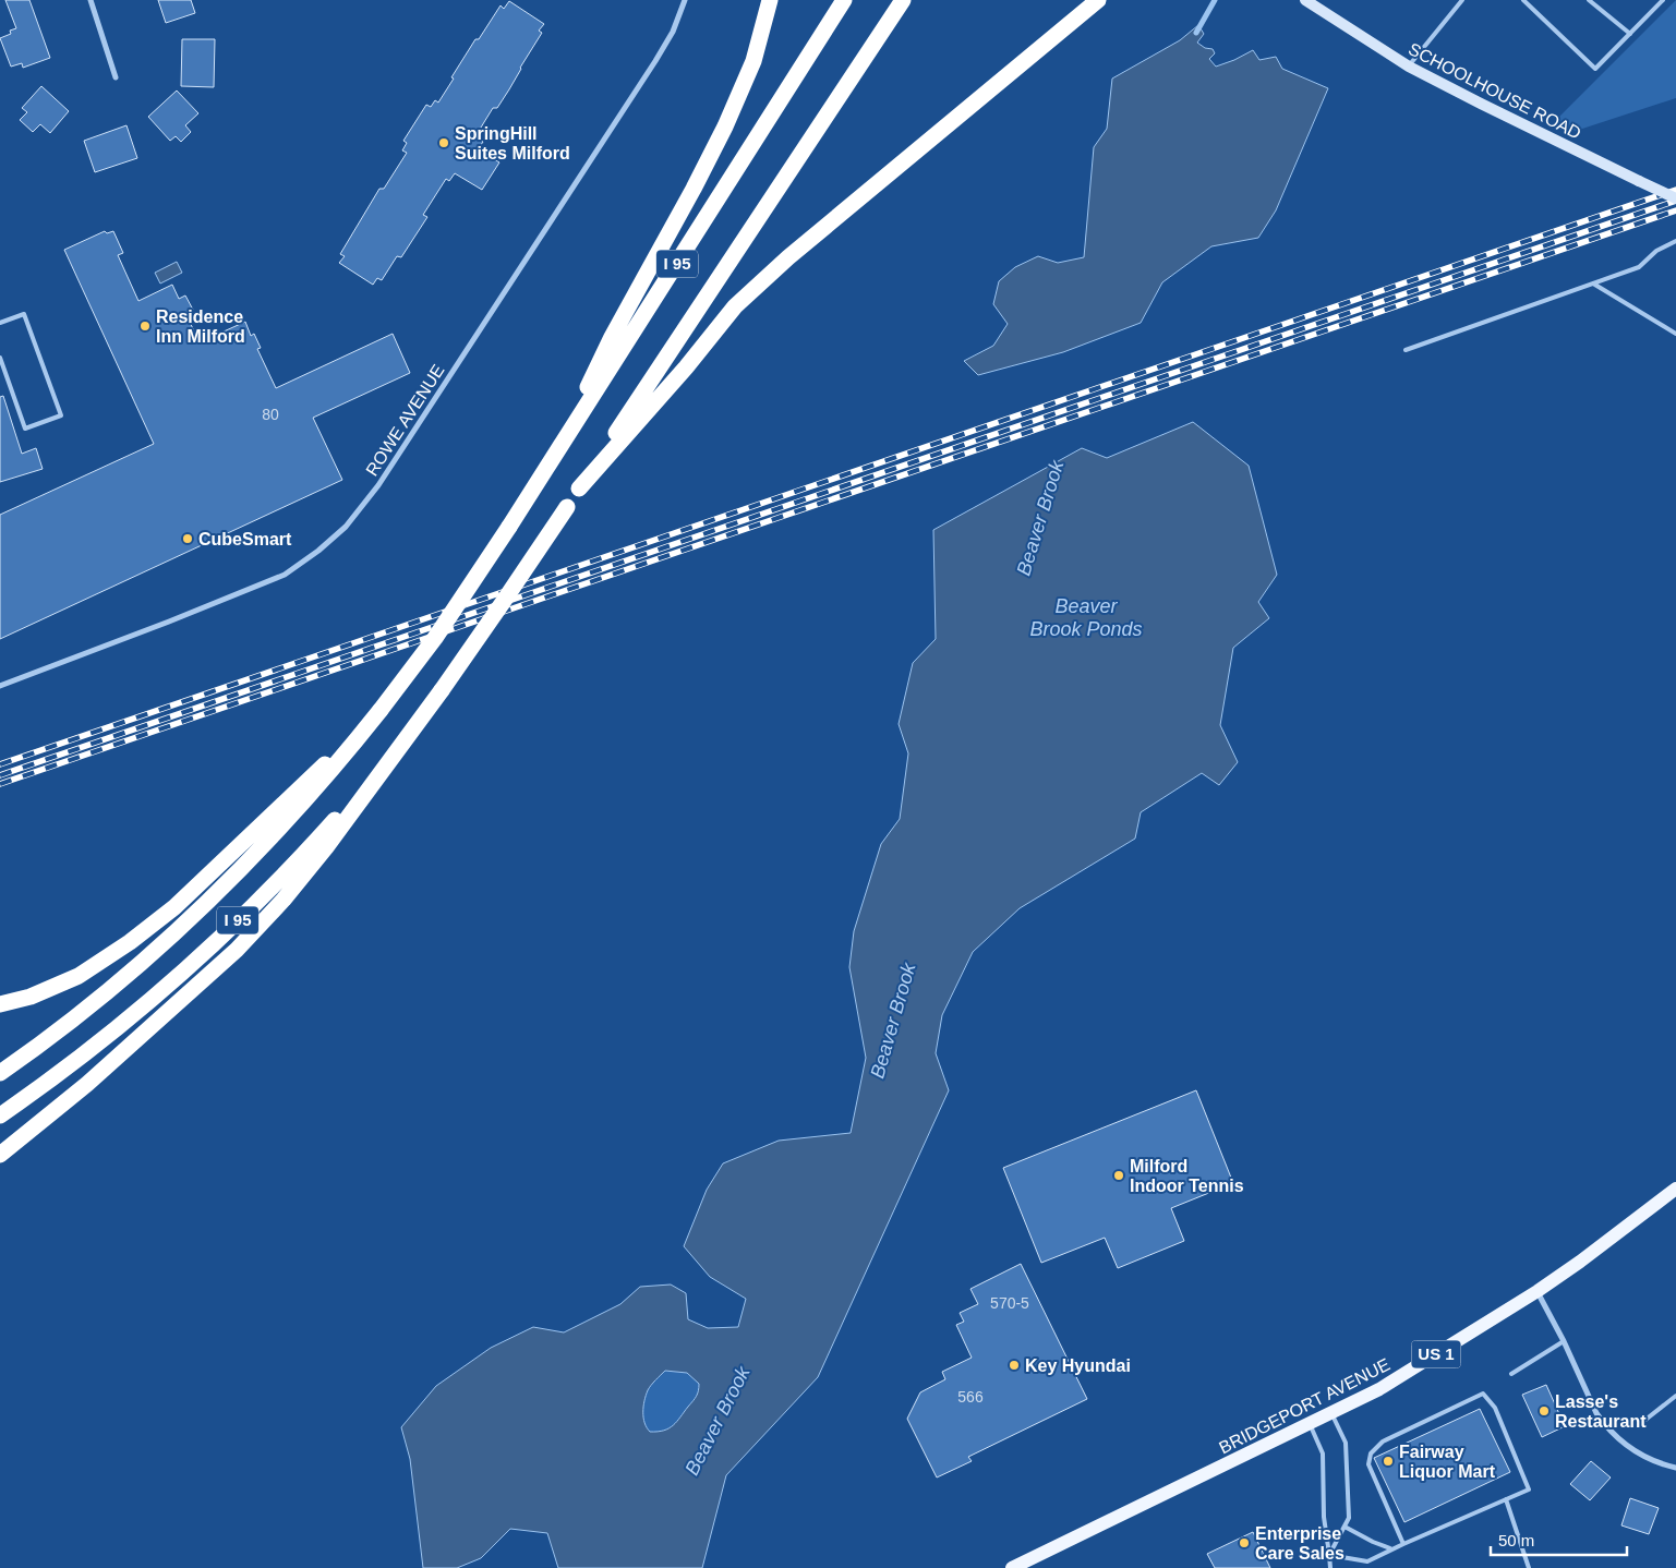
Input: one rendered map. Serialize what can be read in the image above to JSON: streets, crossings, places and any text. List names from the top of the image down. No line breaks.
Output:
{"streets":{"highway":["I 95"],"main road":["SCHOOLHOUSE ROAD","US 1","BRIDGEPORT AVENUE"],"street":["ROWE AVENUE"]},"water":["Beaver Brook","Beaver Brook Ponds"],"places":["SpringHill Suites Milford","Residence Inn Milford","CubeSmart","Milford Indoor Tennis","Key Hyundai","Lasse's Restaurant","Fairway Liquor Mart","Enterprise Care Sales"],"house_numbers":["80","570-5","566"],"scale_bar":"50 m"}
